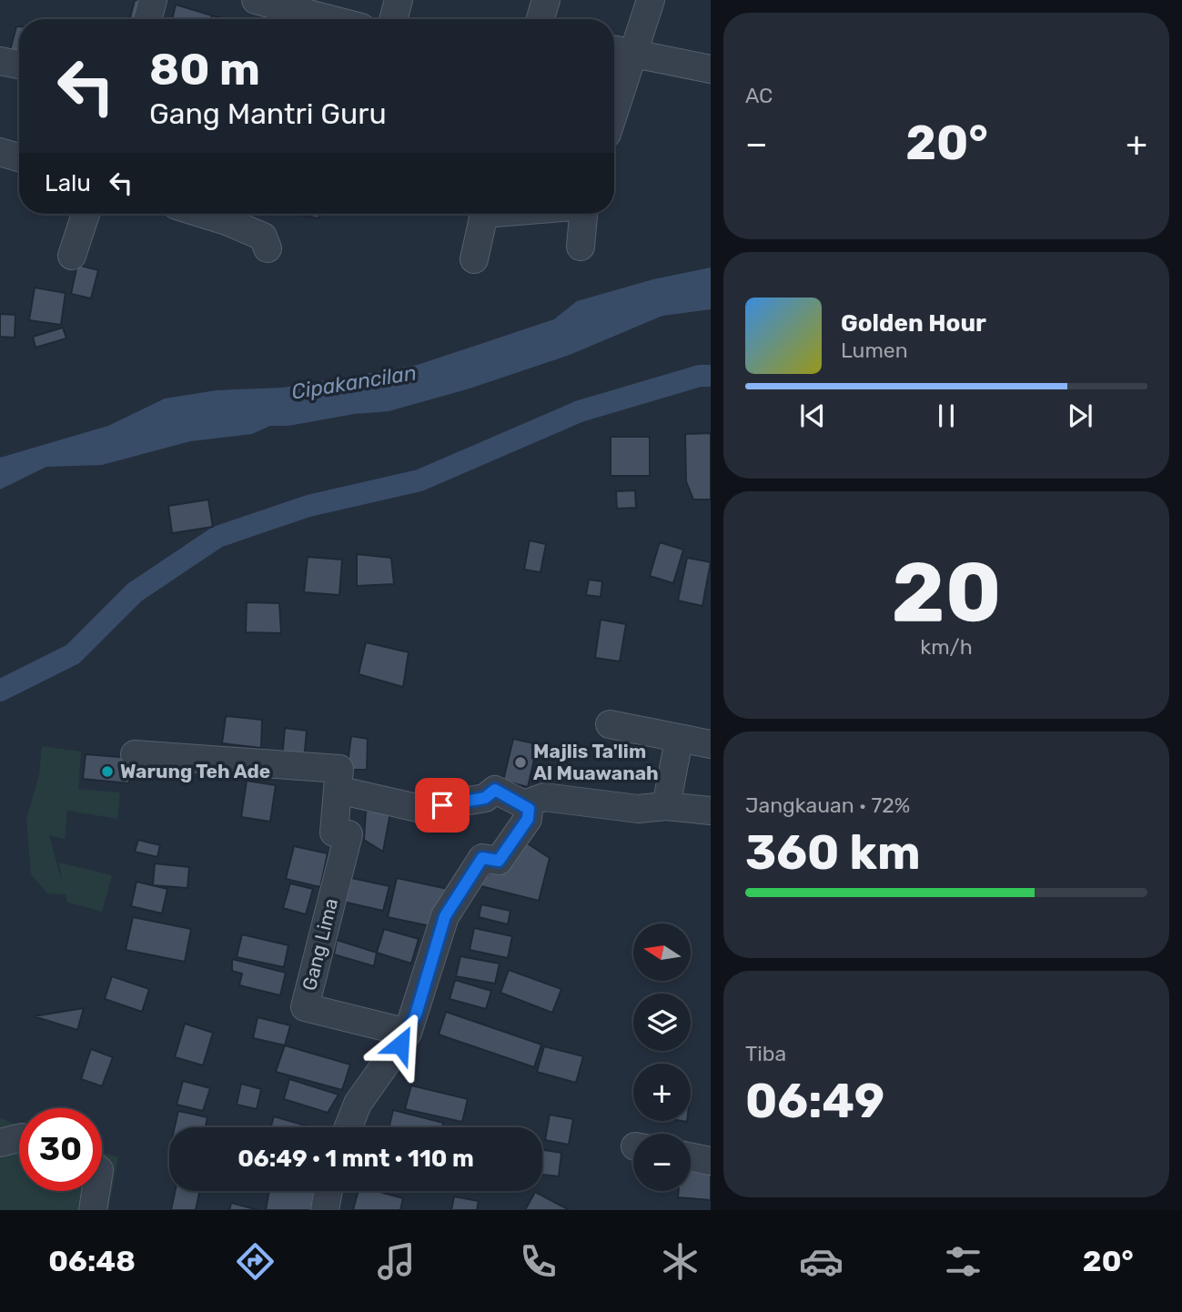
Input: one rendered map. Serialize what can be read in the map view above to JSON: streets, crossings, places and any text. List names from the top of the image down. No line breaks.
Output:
{"streets":{"street":["Gang Lima"]},"water":["Cipakancilan"],"places":["Majlis Ta'lim Al Muawanah","Warung Teh Ade"],"north":"left","page":{"tile":["AC",["20","km/h"],["Jangkauan · 72%","360 km"],["Tiba","06:49"]],"turn":["80 m","Gang Mantri Guru"],"heat":["−","20°","+"],"then":"Lalu","song":["Golden Hour","Lumen"],"map_buttons":["+","−"],"limit":"30","trip":"06:49 · 1 mnt · 110 m","tabs":["06:48","20°"]}}
